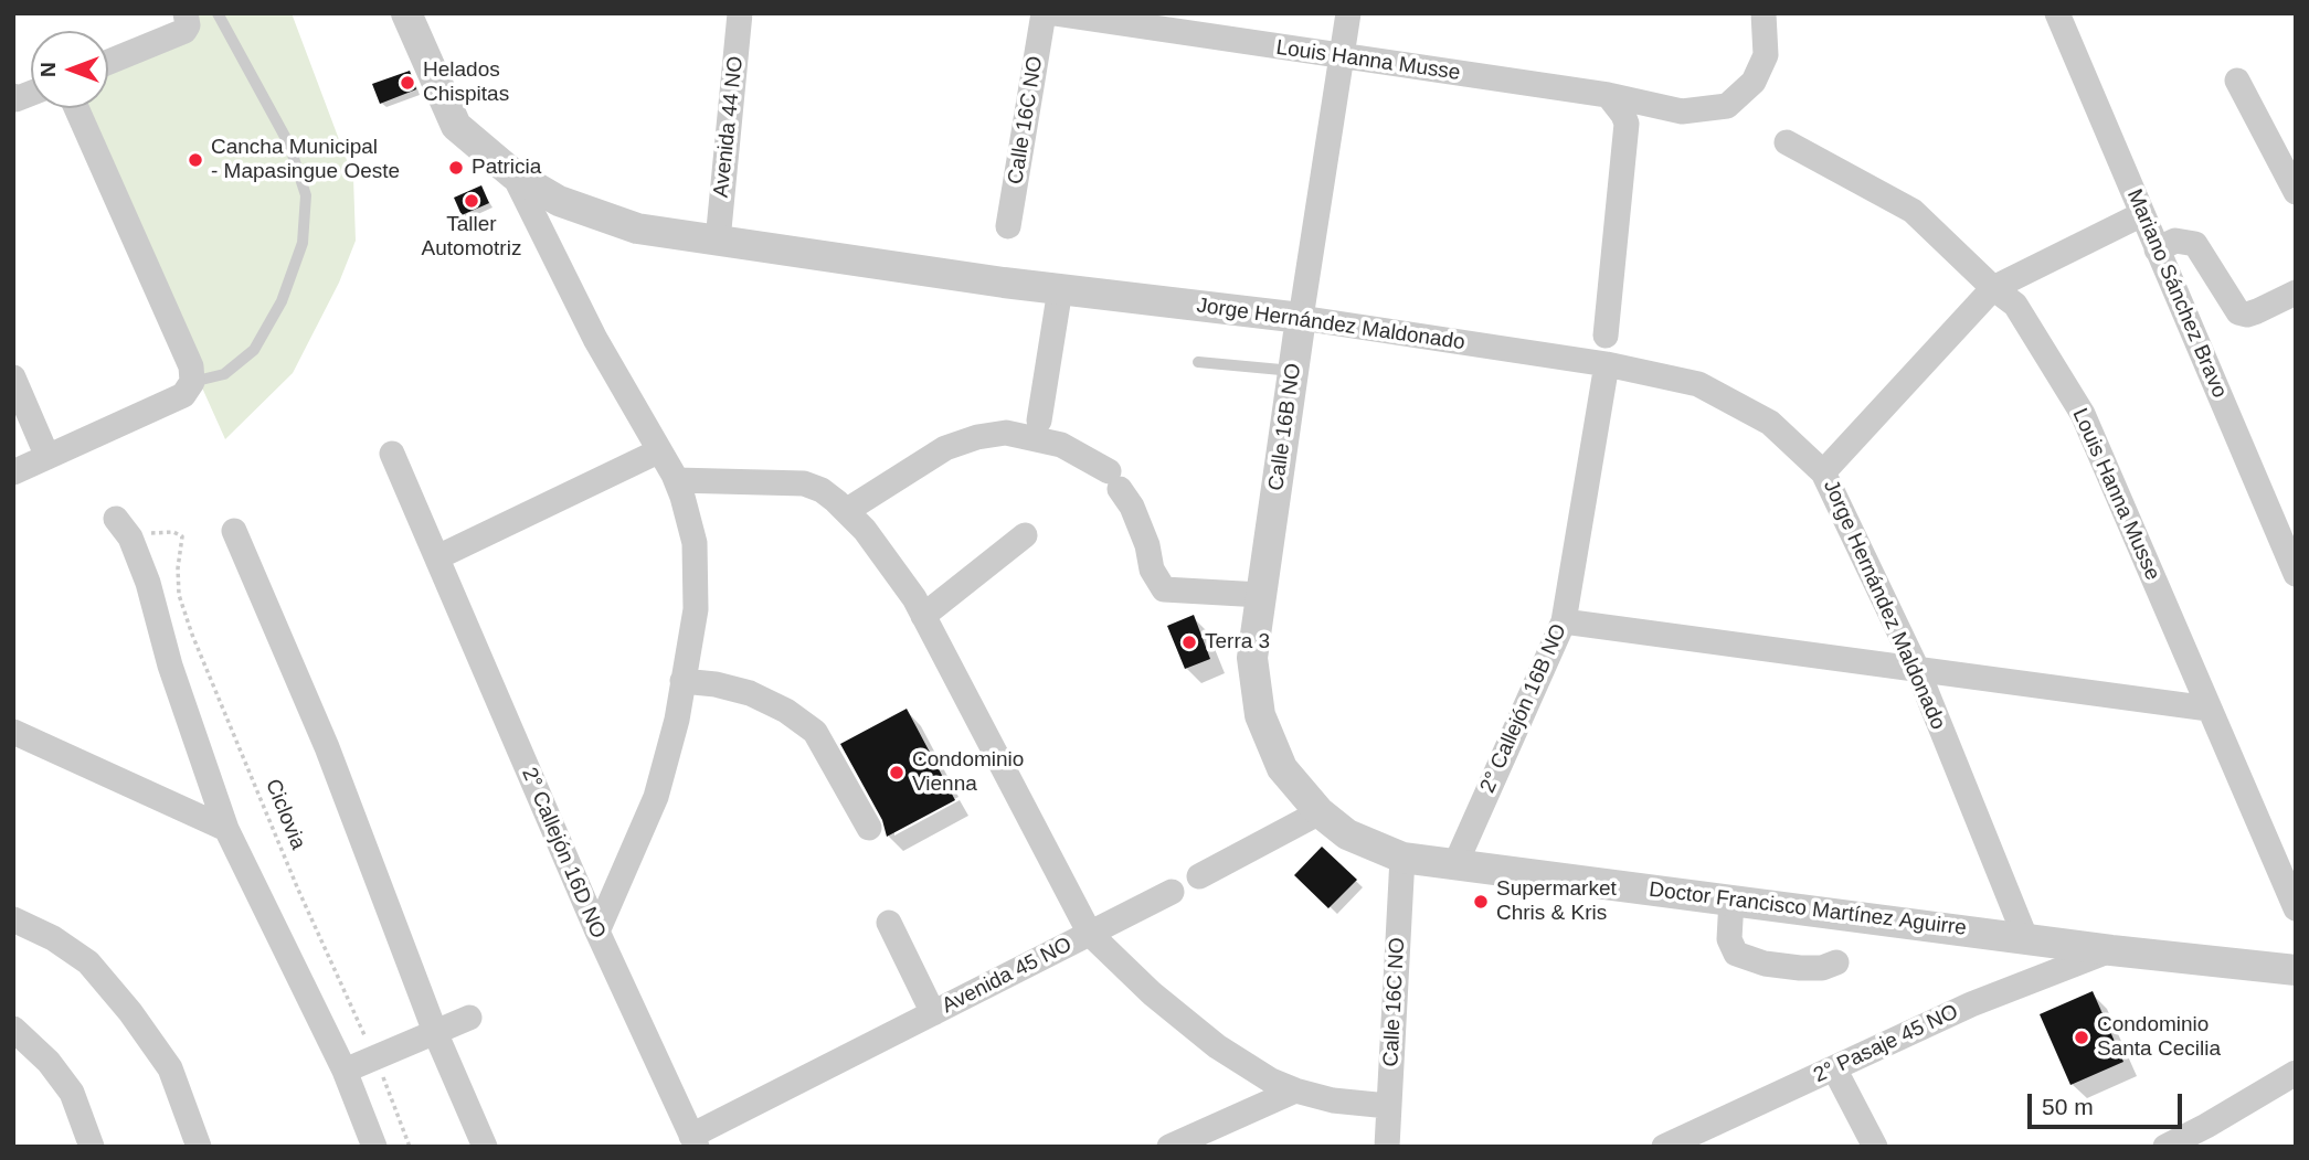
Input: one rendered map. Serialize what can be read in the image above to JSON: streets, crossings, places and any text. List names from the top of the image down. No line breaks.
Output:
{"streets":{"street":["Louis Hanna Musse","Calle 16C NO","Avenida 44 NO","Mariano Sánchez Bravo","Jorge Hernández Maldonado","Calle 16B NO","2° Callejón 16B NO","2° Callejón 16D NO","Doctor Francisco Martínez Aguirre","Avenida 45 NO","2° Pasaje 45 NO"],"path":["Ciclovia"]},"crossings":[["Louis Hanna Musse","Calle 16B NO"],["Calle 16C NO","Doctor Francisco Martínez Aguirre"],["Calle 16C NO","Avenida 45 NO"],["Avenida 44 NO","Jorge Hernández Maldonado"],["Jorge Hernández Maldonado","Calle 16B NO"],["Jorge Hernández Maldonado","2° Callejón 16B NO"],["Jorge Hernández Maldonado","Doctor Francisco Martínez Aguirre"],["Calle 16B NO","Doctor Francisco Martínez Aguirre"],["2° Callejón 16B NO","Doctor Francisco Martínez Aguirre"],["2° Callejón 16D NO","Avenida 45 NO"],["Doctor Francisco Martínez Aguirre","2° Pasaje 45 NO"]],"places":["Helados Chispitas","Cancha Municipal - Mapasingue Oeste","Patricia","Taller Automotriz","Terra 3","Condominio Vienna","Supermarket Chris & Kris","Condominio Santa Cecilia"],"scale_bar":"50 m","north":"left"}
